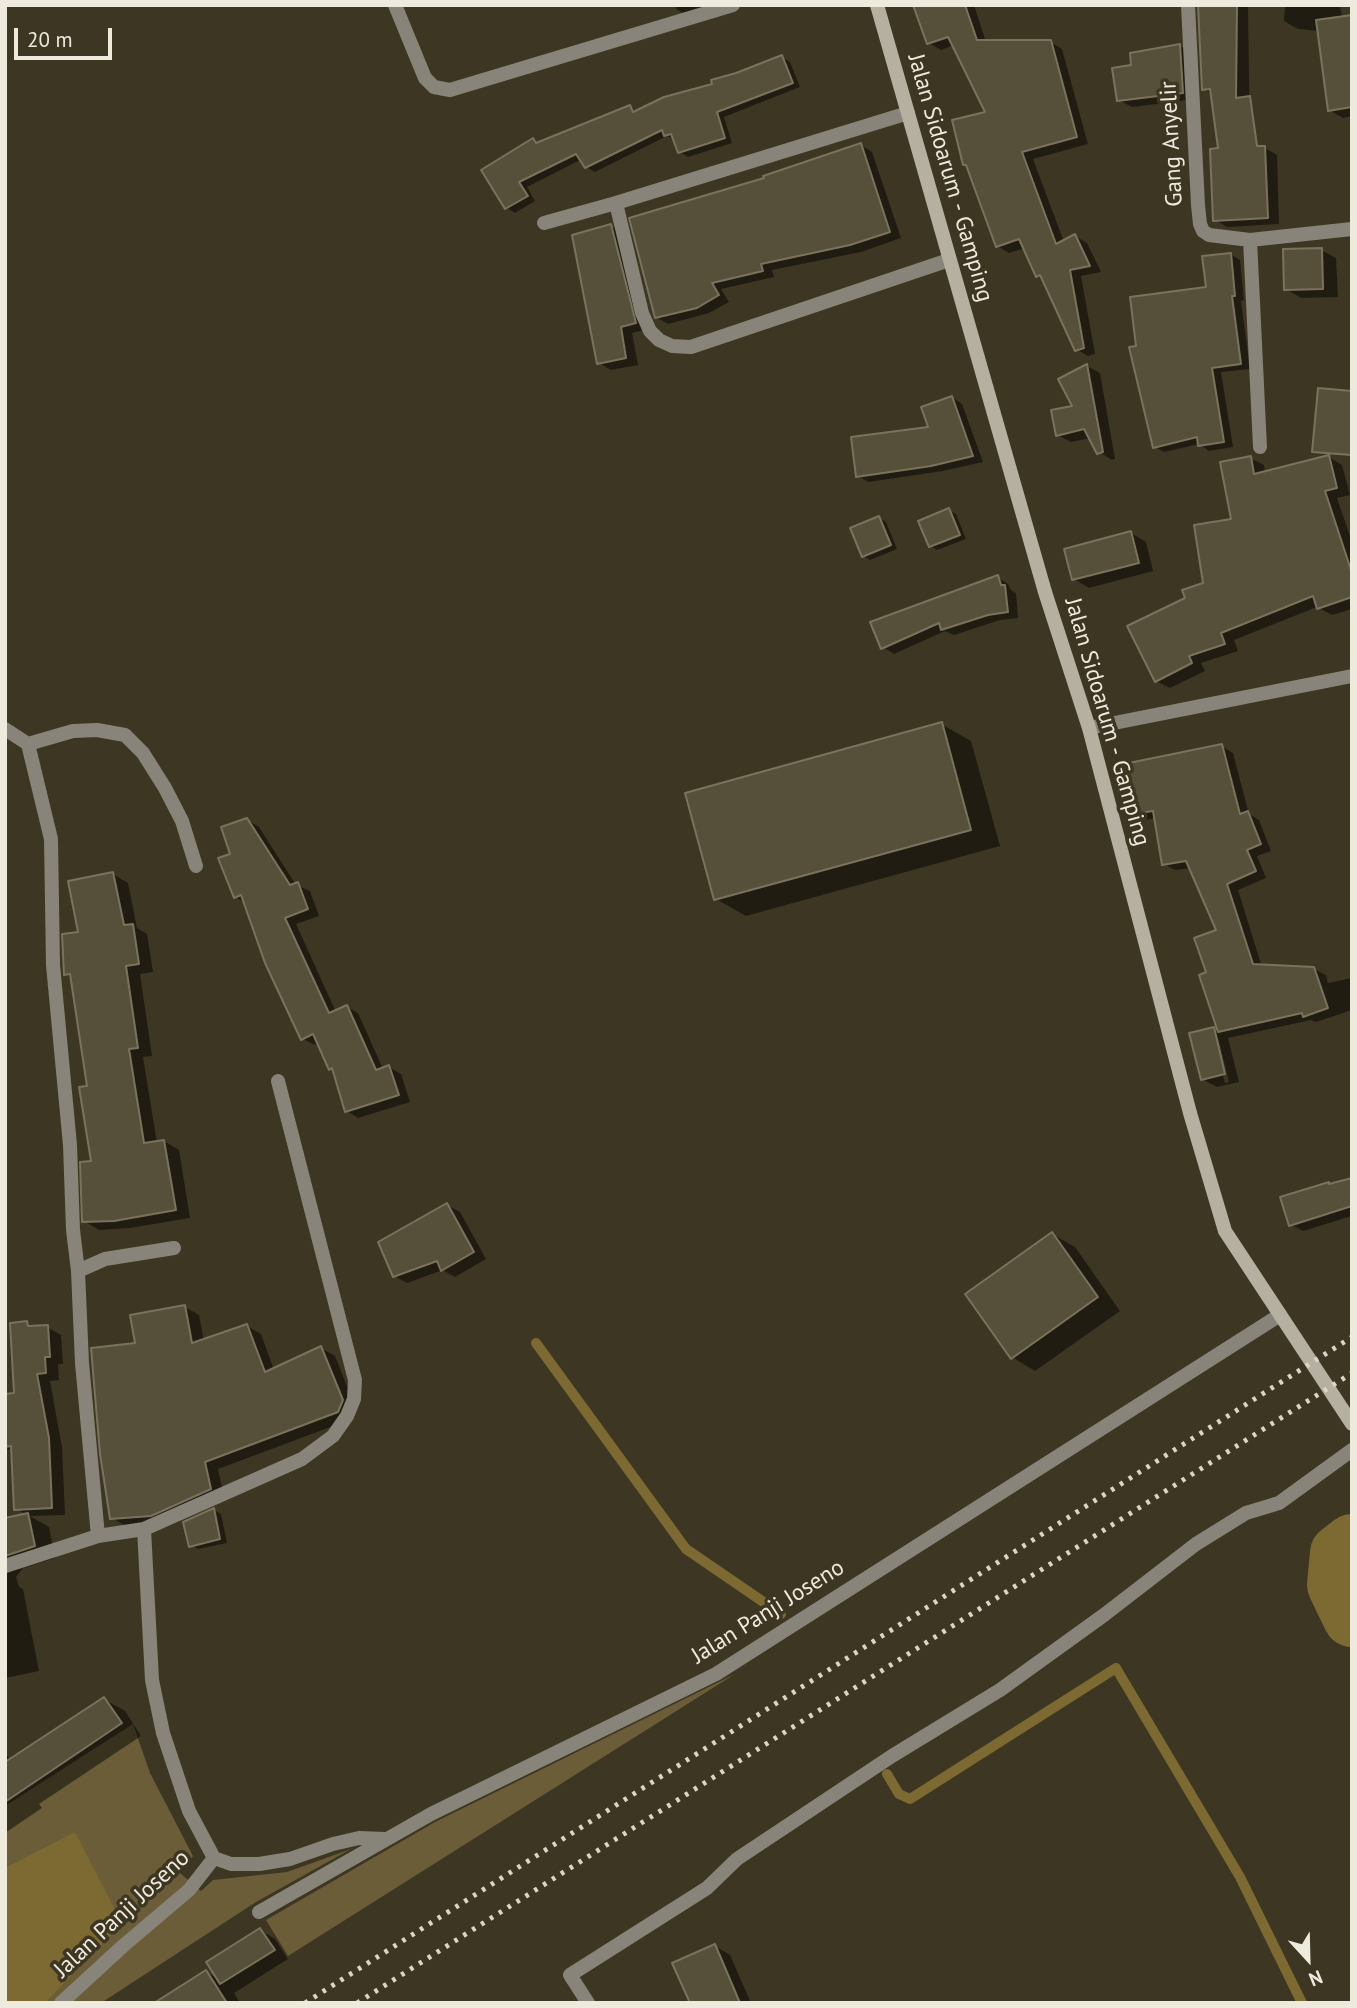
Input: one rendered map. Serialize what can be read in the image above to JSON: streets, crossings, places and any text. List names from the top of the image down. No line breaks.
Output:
{"streets":{"main road":["Jalan Sidoarum - Gamping"],"street":["Gang Anyelir","Jalan Panji Joseno"]},"crossings":[["Jalan Sidoarum - Gamping","Jalan Panji Joseno"]],"scale_bar":"20 m","north":"bottom"}
